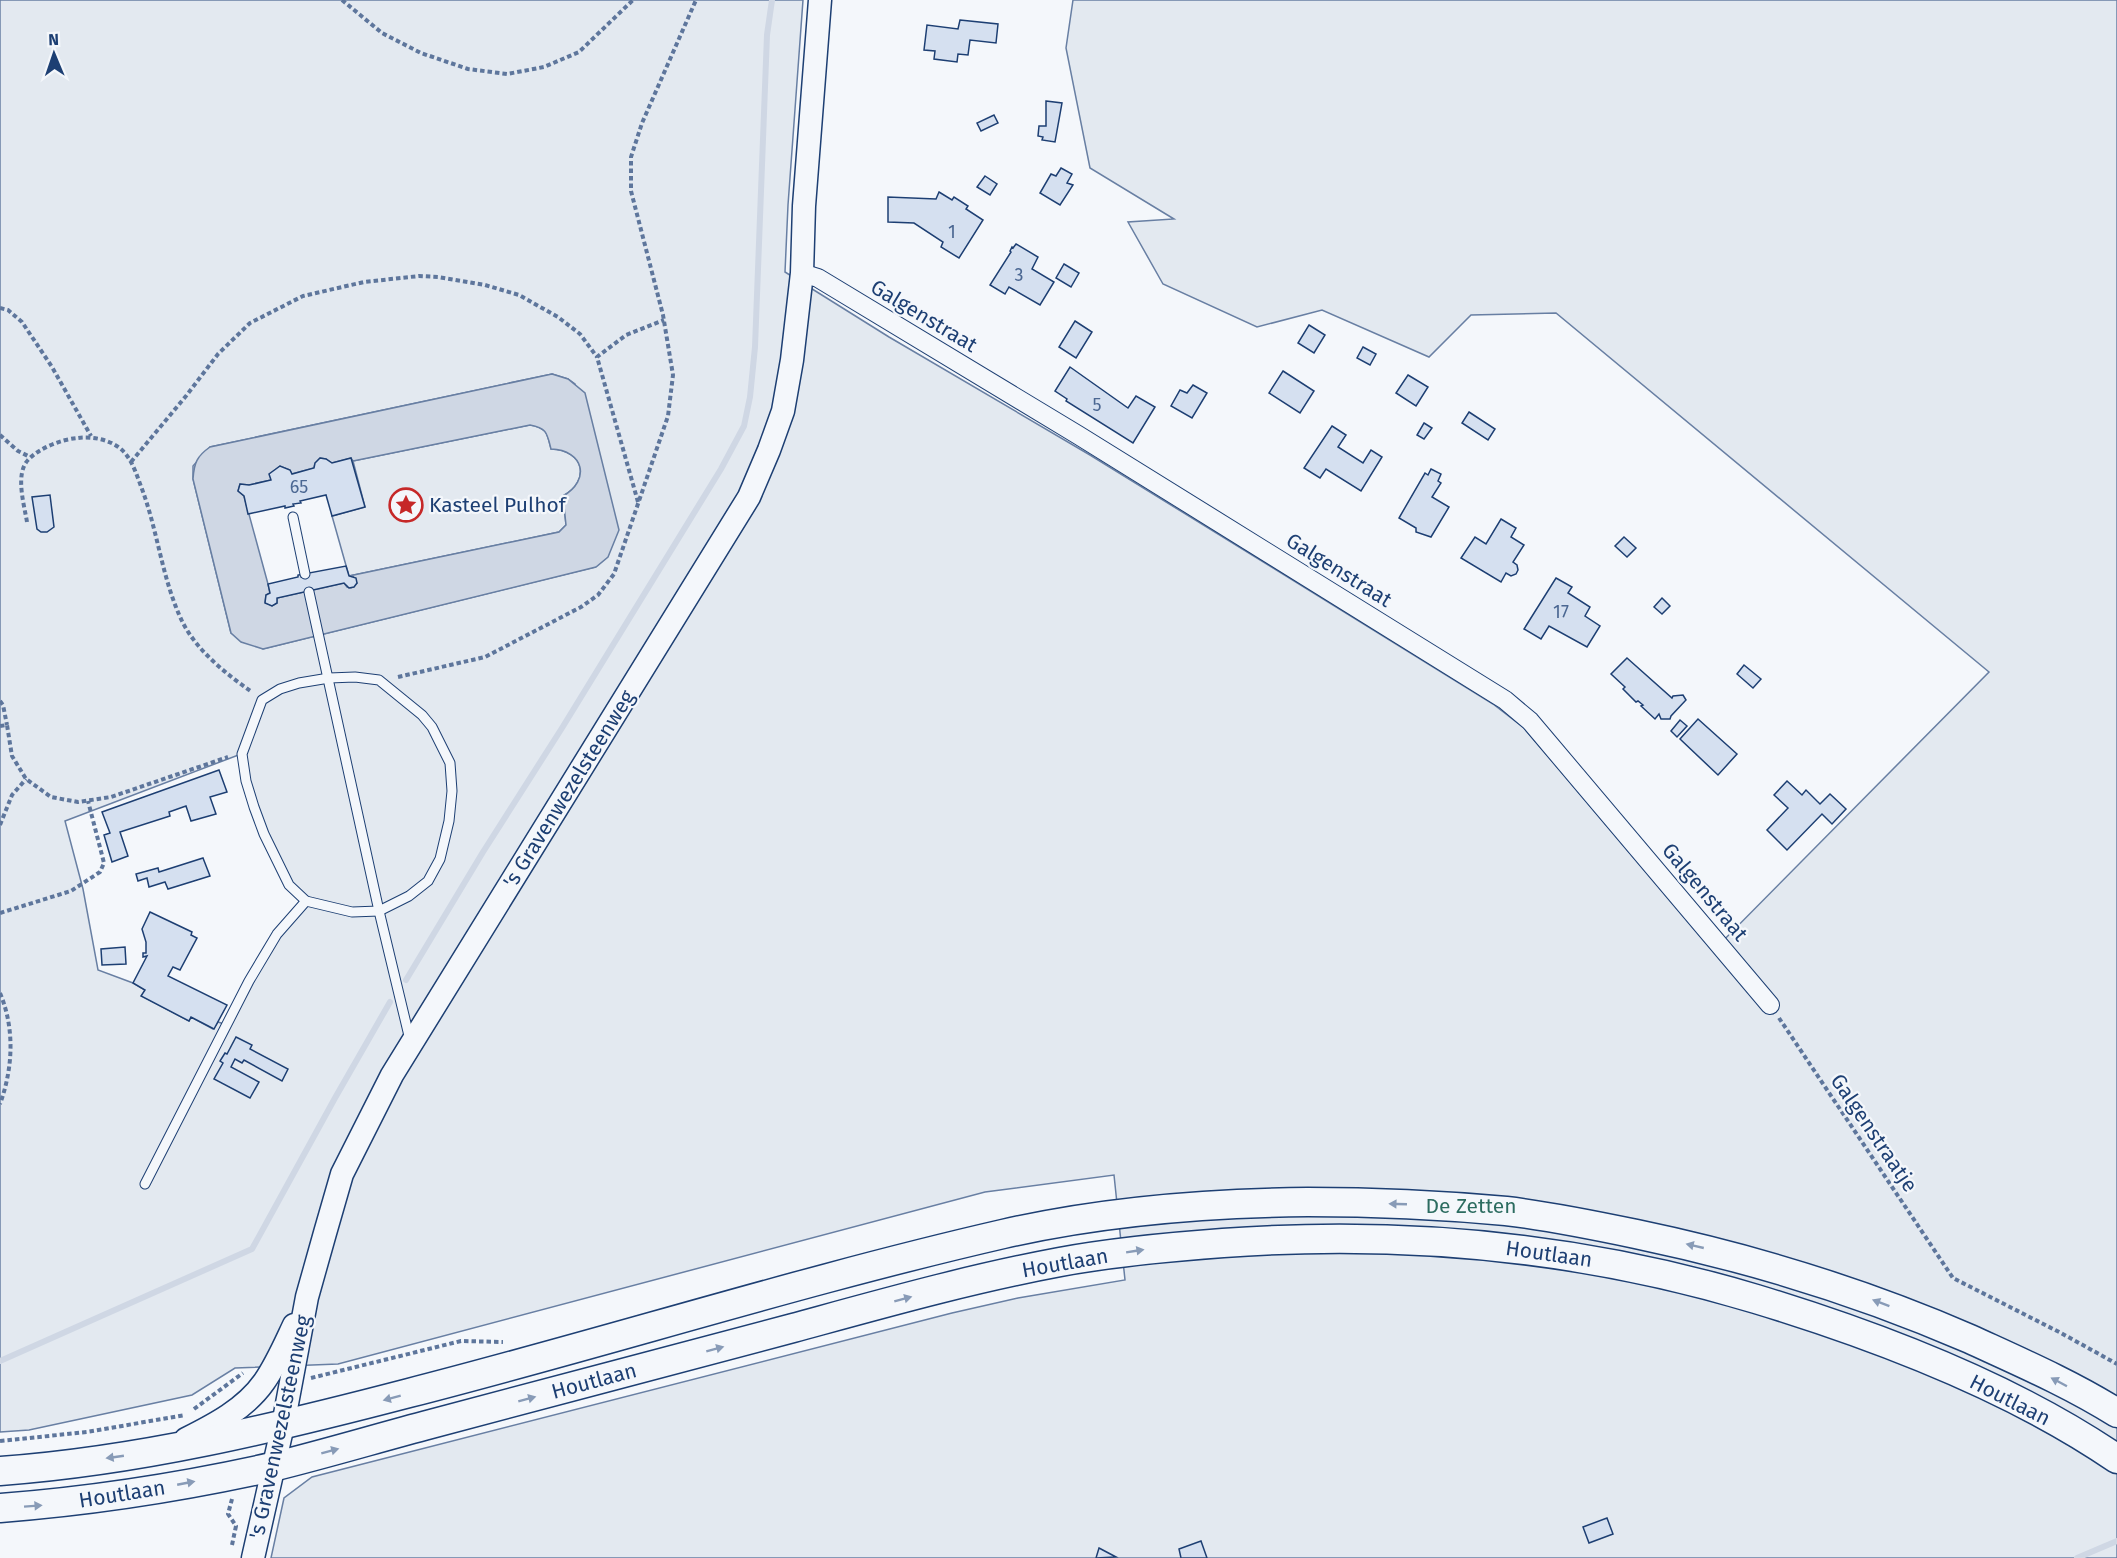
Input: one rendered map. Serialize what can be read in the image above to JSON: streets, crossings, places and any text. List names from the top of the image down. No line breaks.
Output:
{"streets":{"main road":["Houtlaan"],"street":["Galgenstraat","'s Gravenwezelsteenweg"],"path":["Galgenstraatje"]},"crossings":[["Galgenstraat","'s Gravenwezelsteenweg"],["Galgenstraat","Galgenstraatje"],["'s Gravenwezelsteenweg","Houtlaan"]],"parks":["De Zetten"],"places":{"place":["Kasteel Pulhof"]},"house_numbers":["1","3","5","65","17"],"north":"top"}
